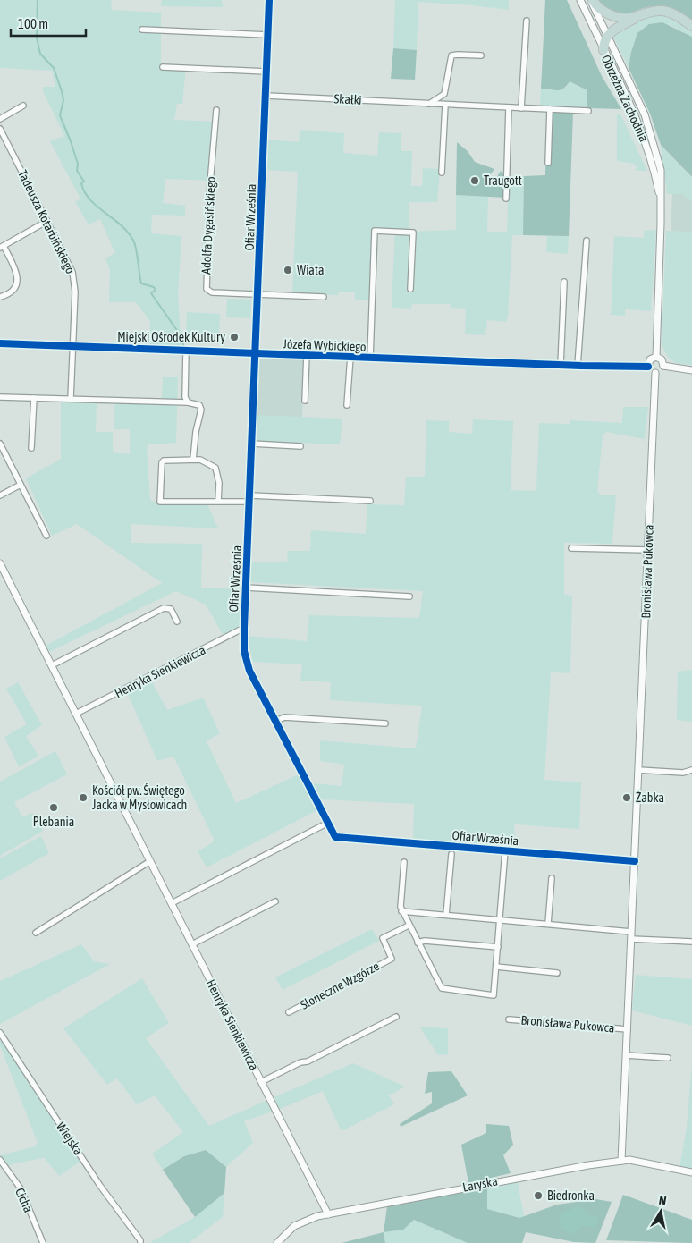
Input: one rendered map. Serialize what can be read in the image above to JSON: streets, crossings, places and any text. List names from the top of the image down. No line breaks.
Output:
{"streets":{"street":["Obrzeżna Zachodnia","Skałki","Ofiar Września","Tadeusza Kotarbińskiego","Adolfa Dygasińskiego","Józefa Wybickiego","Bronisława Pukowca","Henryka Sienkiewicza","Słoneczne Wzgórze","Wiejska","Laryska","Cicha"]},"crossings":[["Obrzeżna Zachodnia","Józefa Wybickiego"],["Obrzeżna Zachodnia","Bronisława Pukowca"],["Skałki","Ofiar Września"],["Ofiar Września","Adolfa Dygasińskiego"],["Ofiar Września","Józefa Wybickiego"],["Ofiar Września","Bronisława Pukowca"],["Ofiar Września","Henryka Sienkiewicza"],["Tadeusza Kotarbińskiego","Józefa Wybickiego"],["Józefa Wybickiego","Bronisława Pukowca"],["Bronisława Pukowca","Laryska"],["Henryka Sienkiewicza","Laryska"]],"places":["Traugott","Wiata","Miejski Ośrodek Kultury","Kościół pw. Świętego Jacka w Mysłowicach","Żabka","Plebania","Biedronka"],"scale_bar":"100 m","north":"top"}
